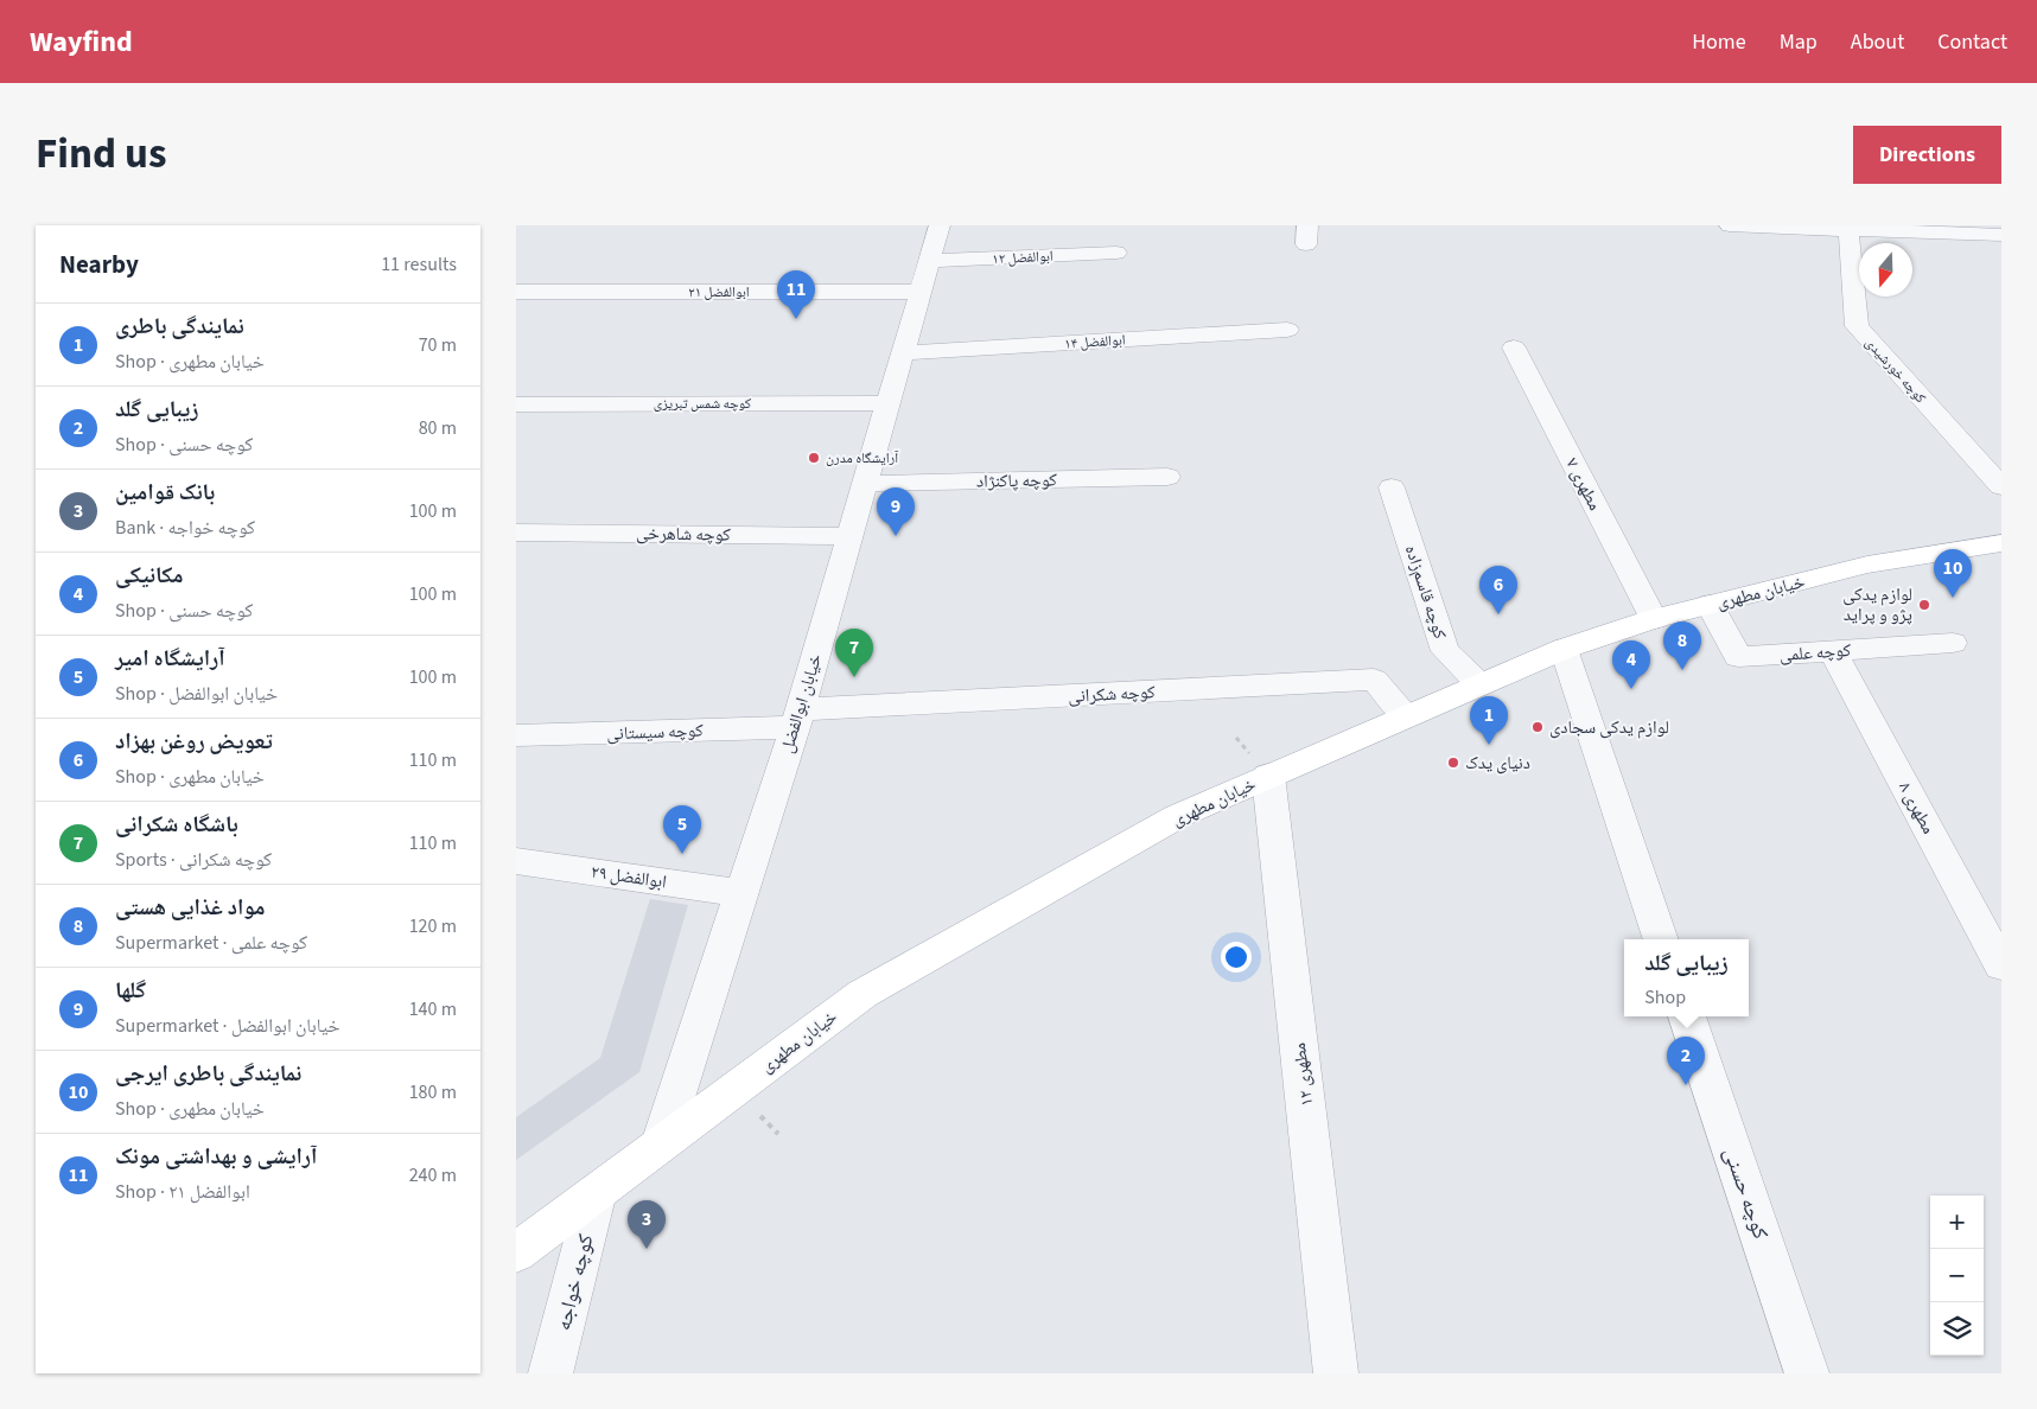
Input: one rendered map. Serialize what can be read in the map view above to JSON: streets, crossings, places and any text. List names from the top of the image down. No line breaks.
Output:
{"streets":{"main road":["خیابان مطهری"],"street":["۱۲ ابوالفضل","ابوالفضل ۲۱","ابوالفضل ۱۴","کوچه خورشیدی","کوچه شمس تبریزی","کوچه پاکنژاد","مطهری ۷","کوچه شاهرخی","کوچه قاسم‌زاده","کوچه علمی","کوچه شکرانی","خیابان ابوالفضل","کوچه سیستانی","مطهری ۸","ابوالفضل ۲۹","مطهری ۱۲","کوچه حسنی","کوچه خواجه"]},"crossings":[["۱۲ ابوالفضل","خیابان ابوالفضل"],["ابوالفضل ۲۱","خیابان ابوالفضل"],["ابوالفضل ۱۴","خیابان ابوالفضل"],["کوچه شمس تبریزی","خیابان ابوالفضل"],["کوچه پاکنژاد","خیابان ابوالفضل"],["مطهری ۷","خیابان مطهری"],["کوچه شاهرخی","خیابان ابوالفضل"],["کوچه قاسم‌زاده","خیابان مطهری"],["خیابان مطهری","کوچه علمی"],["خیابان مطهری","کوچه شکرانی"],["خیابان مطهری","خیابان ابوالفضل"],["خیابان مطهری","مطهری ۱۲"],["خیابان مطهری","کوچه خواجه"],["کوچه علمی","مطهری ۸"],["کوچه شکرانی","خیابان ابوالفضل"],["کوچه شکرانی","کوچه سیستانی"],["خیابان ابوالفضل","کوچه سیستانی"],["خیابان ابوالفضل","ابوالفضل ۲۹"]],"places":["آرایشگاه مدرن","لوازم یدکی پژو و پراید","لوازم یدکی سجادی","دنیای یدک"],"north":"bottom","page":{"header":"Wayfind","nav":["Home","Map","About","Contact"],"title":"Find us","buttons":"Directions","heading":["Nearby","11 results"],"pins":["11","9","10","6","8","7","4","1","5","2","3"],"list":[{"mark":"1","name":"نمایندگی باطری","note":"Shop · خیابان مطهری","value":"70 m"},{"mark":"2","name":"زیبایی گلد","note":"Shop · کوچه حسنی","value":"80 m"},{"mark":"3","name":"بانک قوامین","note":"Bank · کوچه خواجه","value":"100 m"},{"mark":"4","name":"مکانیکی","note":"Shop · کوچه حسنی","value":"100 m"},{"mark":"5","name":"آرایشگاه امیر","note":"Shop · خیابان ابوالفضل","value":"100 m"},{"mark":"6","name":"تعویض روغن بهزاد","note":"Shop · خیابان مطهری","value":"110 m"},{"mark":"7","name":"باشگاه شکرانی","note":"Sports · کوچه شکرانی","value":"110 m"},{"mark":"8","name":"مواد غذایی هستی","note":"Supermarket · کوچه علمی","value":"120 m"},{"mark":"9","name":"گلها","note":"Supermarket · خیابان ابوالفضل","value":"140 m"},{"mark":"10","name":"نمایندگی باطری ایرجی","note":"Shop · خیابان مطهری","value":"180 m"},{"mark":"11","name":"آرایشی و بهداشتی مونک","note":"Shop · ابوالفضل ۲۱","value":"240 m"}],"popup":["زیبایی گلد","Shop"],"map_buttons":["+","−"]}}
